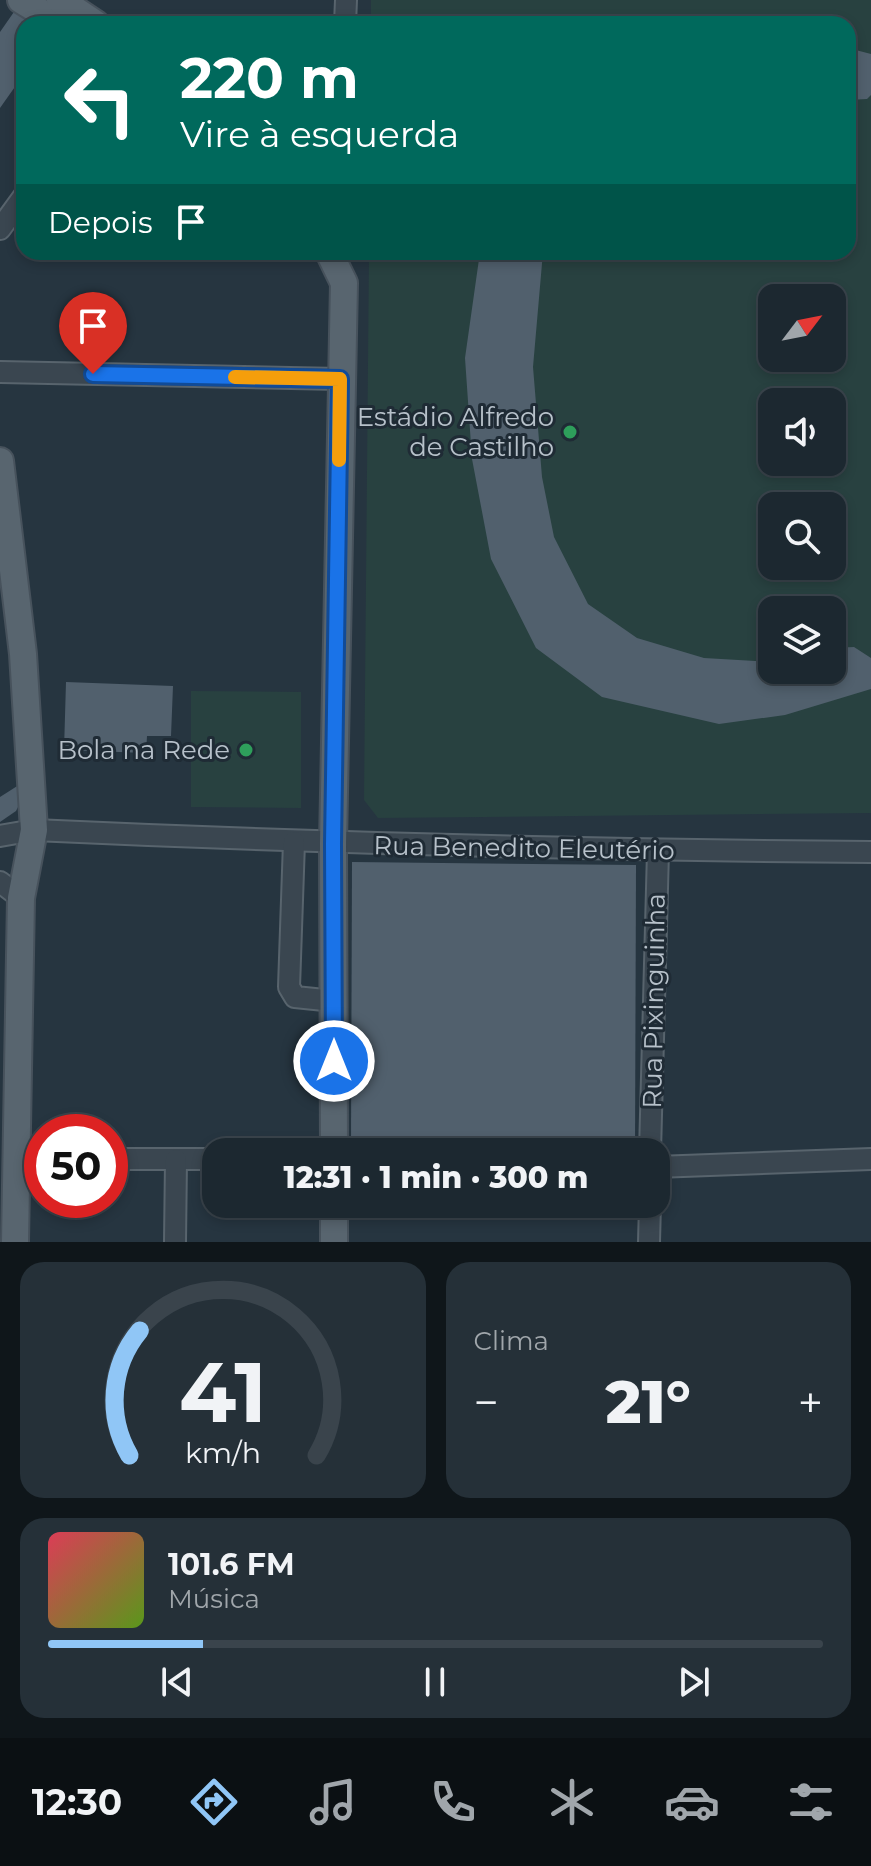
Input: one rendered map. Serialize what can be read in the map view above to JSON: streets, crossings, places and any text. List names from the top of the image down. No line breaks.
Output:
{"streets":{"street":["Rua Benedito Eleutério","Rua Pixinguinha"]},"crossings":[["Rua Benedito Eleutério","Rua Pixinguinha"]],"places":["Estádio Alfredo de Castilho","Bola na Rede"],"north":"top right","page":{"turn":["220 m","Vire à esquerda"],"then":"Depois","limit":"50","trip":"12:31 · 1 min · 300 m","tile":"Clima","heat":["−","21°","+"],"song":["101.6 FM","Música"],"tabs":"12:30","gauge":["41","km/h"]}}
